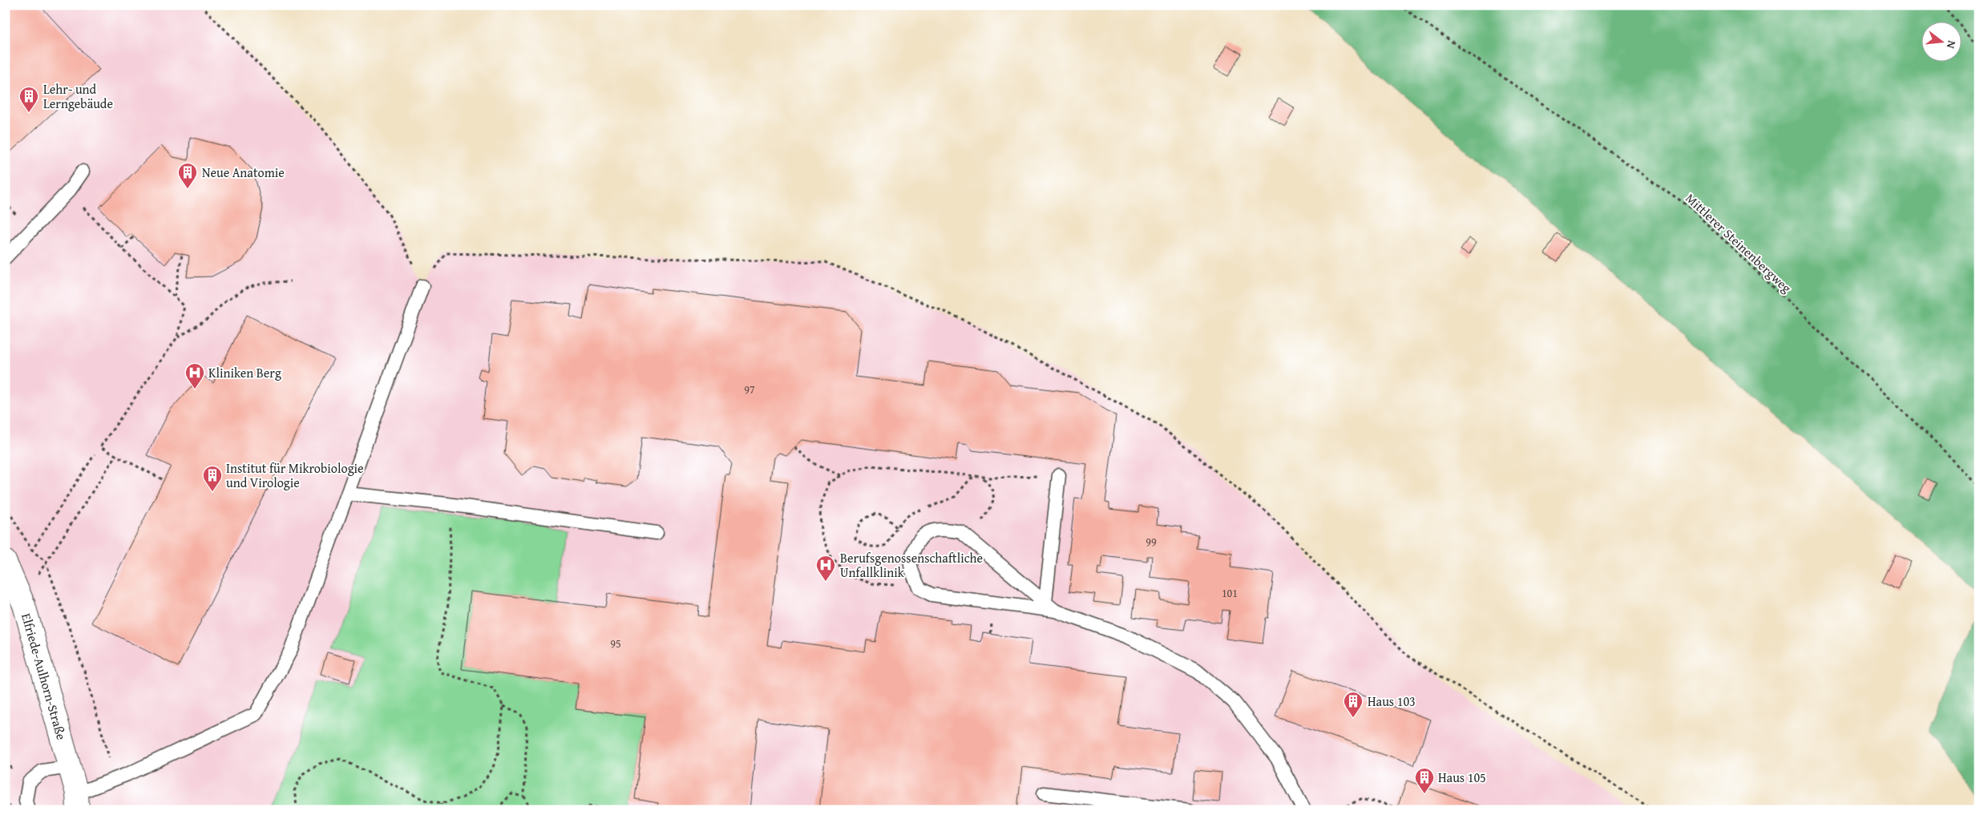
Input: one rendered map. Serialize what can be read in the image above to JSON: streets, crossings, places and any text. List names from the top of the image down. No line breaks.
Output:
{"streets":{"street":["Elfriede-Aulhorn-Straße"],"path":["Mittlerer Steinenbergweg"]},"places":{"building":["Lehr- und Lerngebäude","Neue Anatomie","Institut für Mikrobiologie und Virologie","Haus 103","Haus 105"],"hospital":["Kliniken Berg","Berufsgenossenschaftliche Unfallklinik"]},"house_numbers":["97","99","101","95"],"north":"right"}
